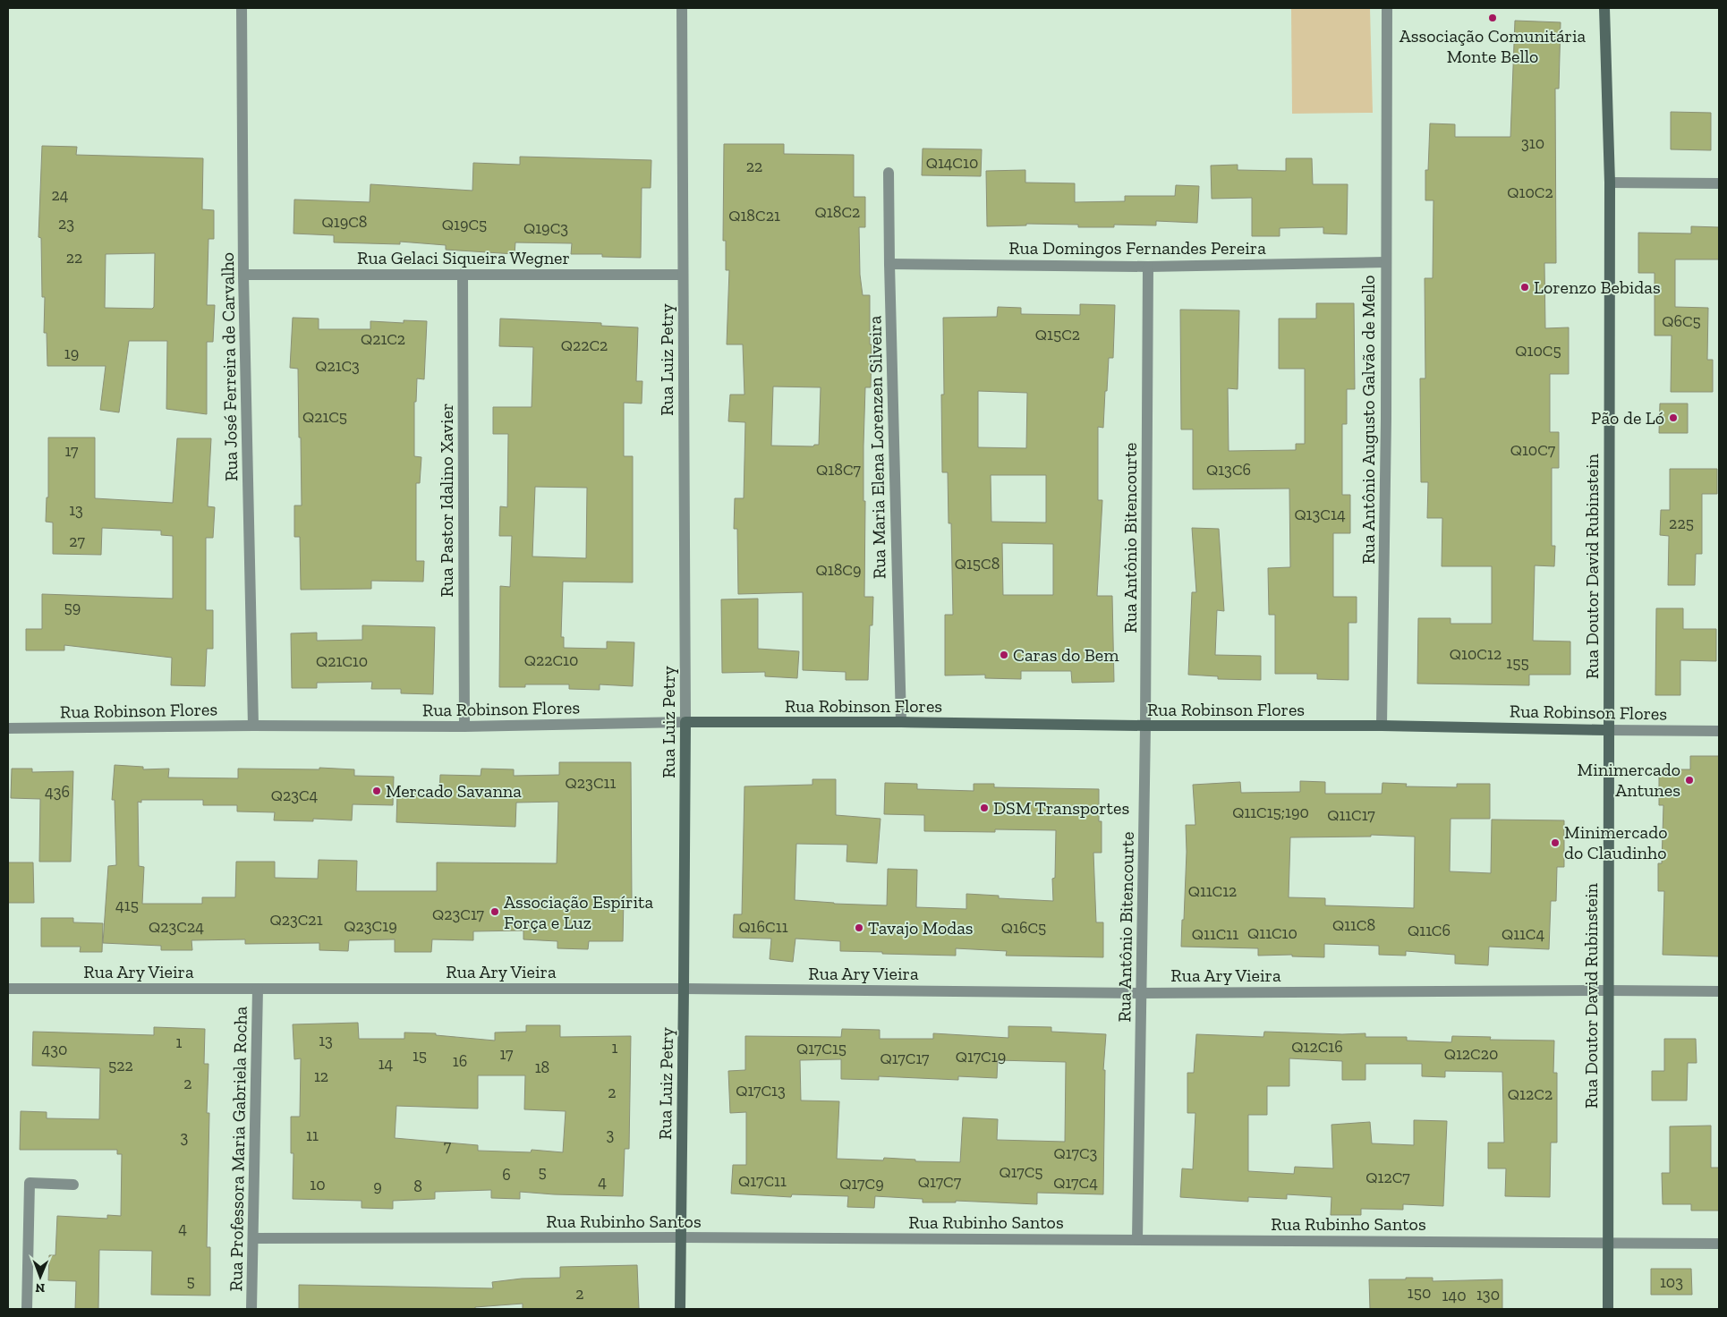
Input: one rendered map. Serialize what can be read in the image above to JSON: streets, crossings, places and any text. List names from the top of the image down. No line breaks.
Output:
{"streets":{"street":["Rua Domingos Fernandes Pereira","Rua Gelaci Siqueira Wegner","Rua Luiz Petry","Rua José Ferreira de Carvalho","Rua Antônio Augusto Galvão de Mello","Rua Maria Elena Lorenzen Silveira","Rua Pastor Idalino Xavier","Rua Antônio Bitencourte","Rua Doutor David Rubinstein","Rua Robinson Flores","Rua Ary Vieira","Rua Professora Maria Gabriela Rocha","Rua Rubinho Santos"]},"crossings":[["Rua Domingos Fernandes Pereira","Rua Antônio Augusto Galvão de Mello"],["Rua Domingos Fernandes Pereira","Rua Maria Elena Lorenzen Silveira"],["Rua Domingos Fernandes Pereira","Rua Antônio Bitencourte"],["Rua Gelaci Siqueira Wegner","Rua Luiz Petry"],["Rua Gelaci Siqueira Wegner","Rua José Ferreira de Carvalho"],["Rua Gelaci Siqueira Wegner","Rua Pastor Idalino Xavier"],["Rua Luiz Petry","Rua Robinson Flores"],["Rua Luiz Petry","Rua Ary Vieira"],["Rua Luiz Petry","Rua Rubinho Santos"],["Rua José Ferreira de Carvalho","Rua Robinson Flores"],["Rua Antônio Augusto Galvão de Mello","Rua Robinson Flores"],["Rua Maria Elena Lorenzen Silveira","Rua Robinson Flores"],["Rua Pastor Idalino Xavier","Rua Robinson Flores"],["Rua Antônio Bitencourte","Rua Robinson Flores"],["Rua Antônio Bitencourte","Rua Ary Vieira"],["Rua Antônio Bitencourte","Rua Rubinho Santos"],["Rua Doutor David Rubinstein","Rua Robinson Flores"],["Rua Doutor David Rubinstein","Rua Ary Vieira"],["Rua Doutor David Rubinstein","Rua Rubinho Santos"],["Rua Ary Vieira","Rua Professora Maria Gabriela Rocha"],["Rua Professora Maria Gabriela Rocha","Rua Rubinho Santos"]],"places":["Associação Comunitária Monte Bello","Lorenzo Bebidas","Pão de Ló","Caras do Bem","Minimercado Antunes","Mercado Savanna","DSM Transportes","Minimercado do Claudinho","Associação Espírita Força e Luz","Tavajo Modas"],"house_numbers":["310","Q14C10","22","Q10C2","24","Q18C2","Q18C21","Q19C8","23","Q19C5","Q19C3","22","Q6C5","Q15C2","Q21C2","Q22C2","Q10C5","19","Q21C3","Q21C5","Q10C7","17","Q18C7","Q13C6","13","Q13C14","225","27","Q15C8","Q18C9","59","Q10C12","Q22C10","Q21C10","155","Q23C11","436","Q23C4","Q11C15;190","Q11C17","Q11C12","415","Q23C17","Q23C21","Q11C8","Q23C19","Q23C24","Q16C11","Q16C5","Q11C6","Q11C10","Q11C11","Q11C4","13","1","Q12C16","1","Q17C15","430","17","Q12C20","15","Q17C19","Q17C17","16","14","522","18","12","2","Q17C13","2","Q12C2","3","11","3","7","Q17C3","5","Q17C5","6","Q12C7","Q17C11","4","Q17C7","Q17C4","Q17C9","10","9","8","4","5","103","150","2","130","140"],"north":"bottom"}
